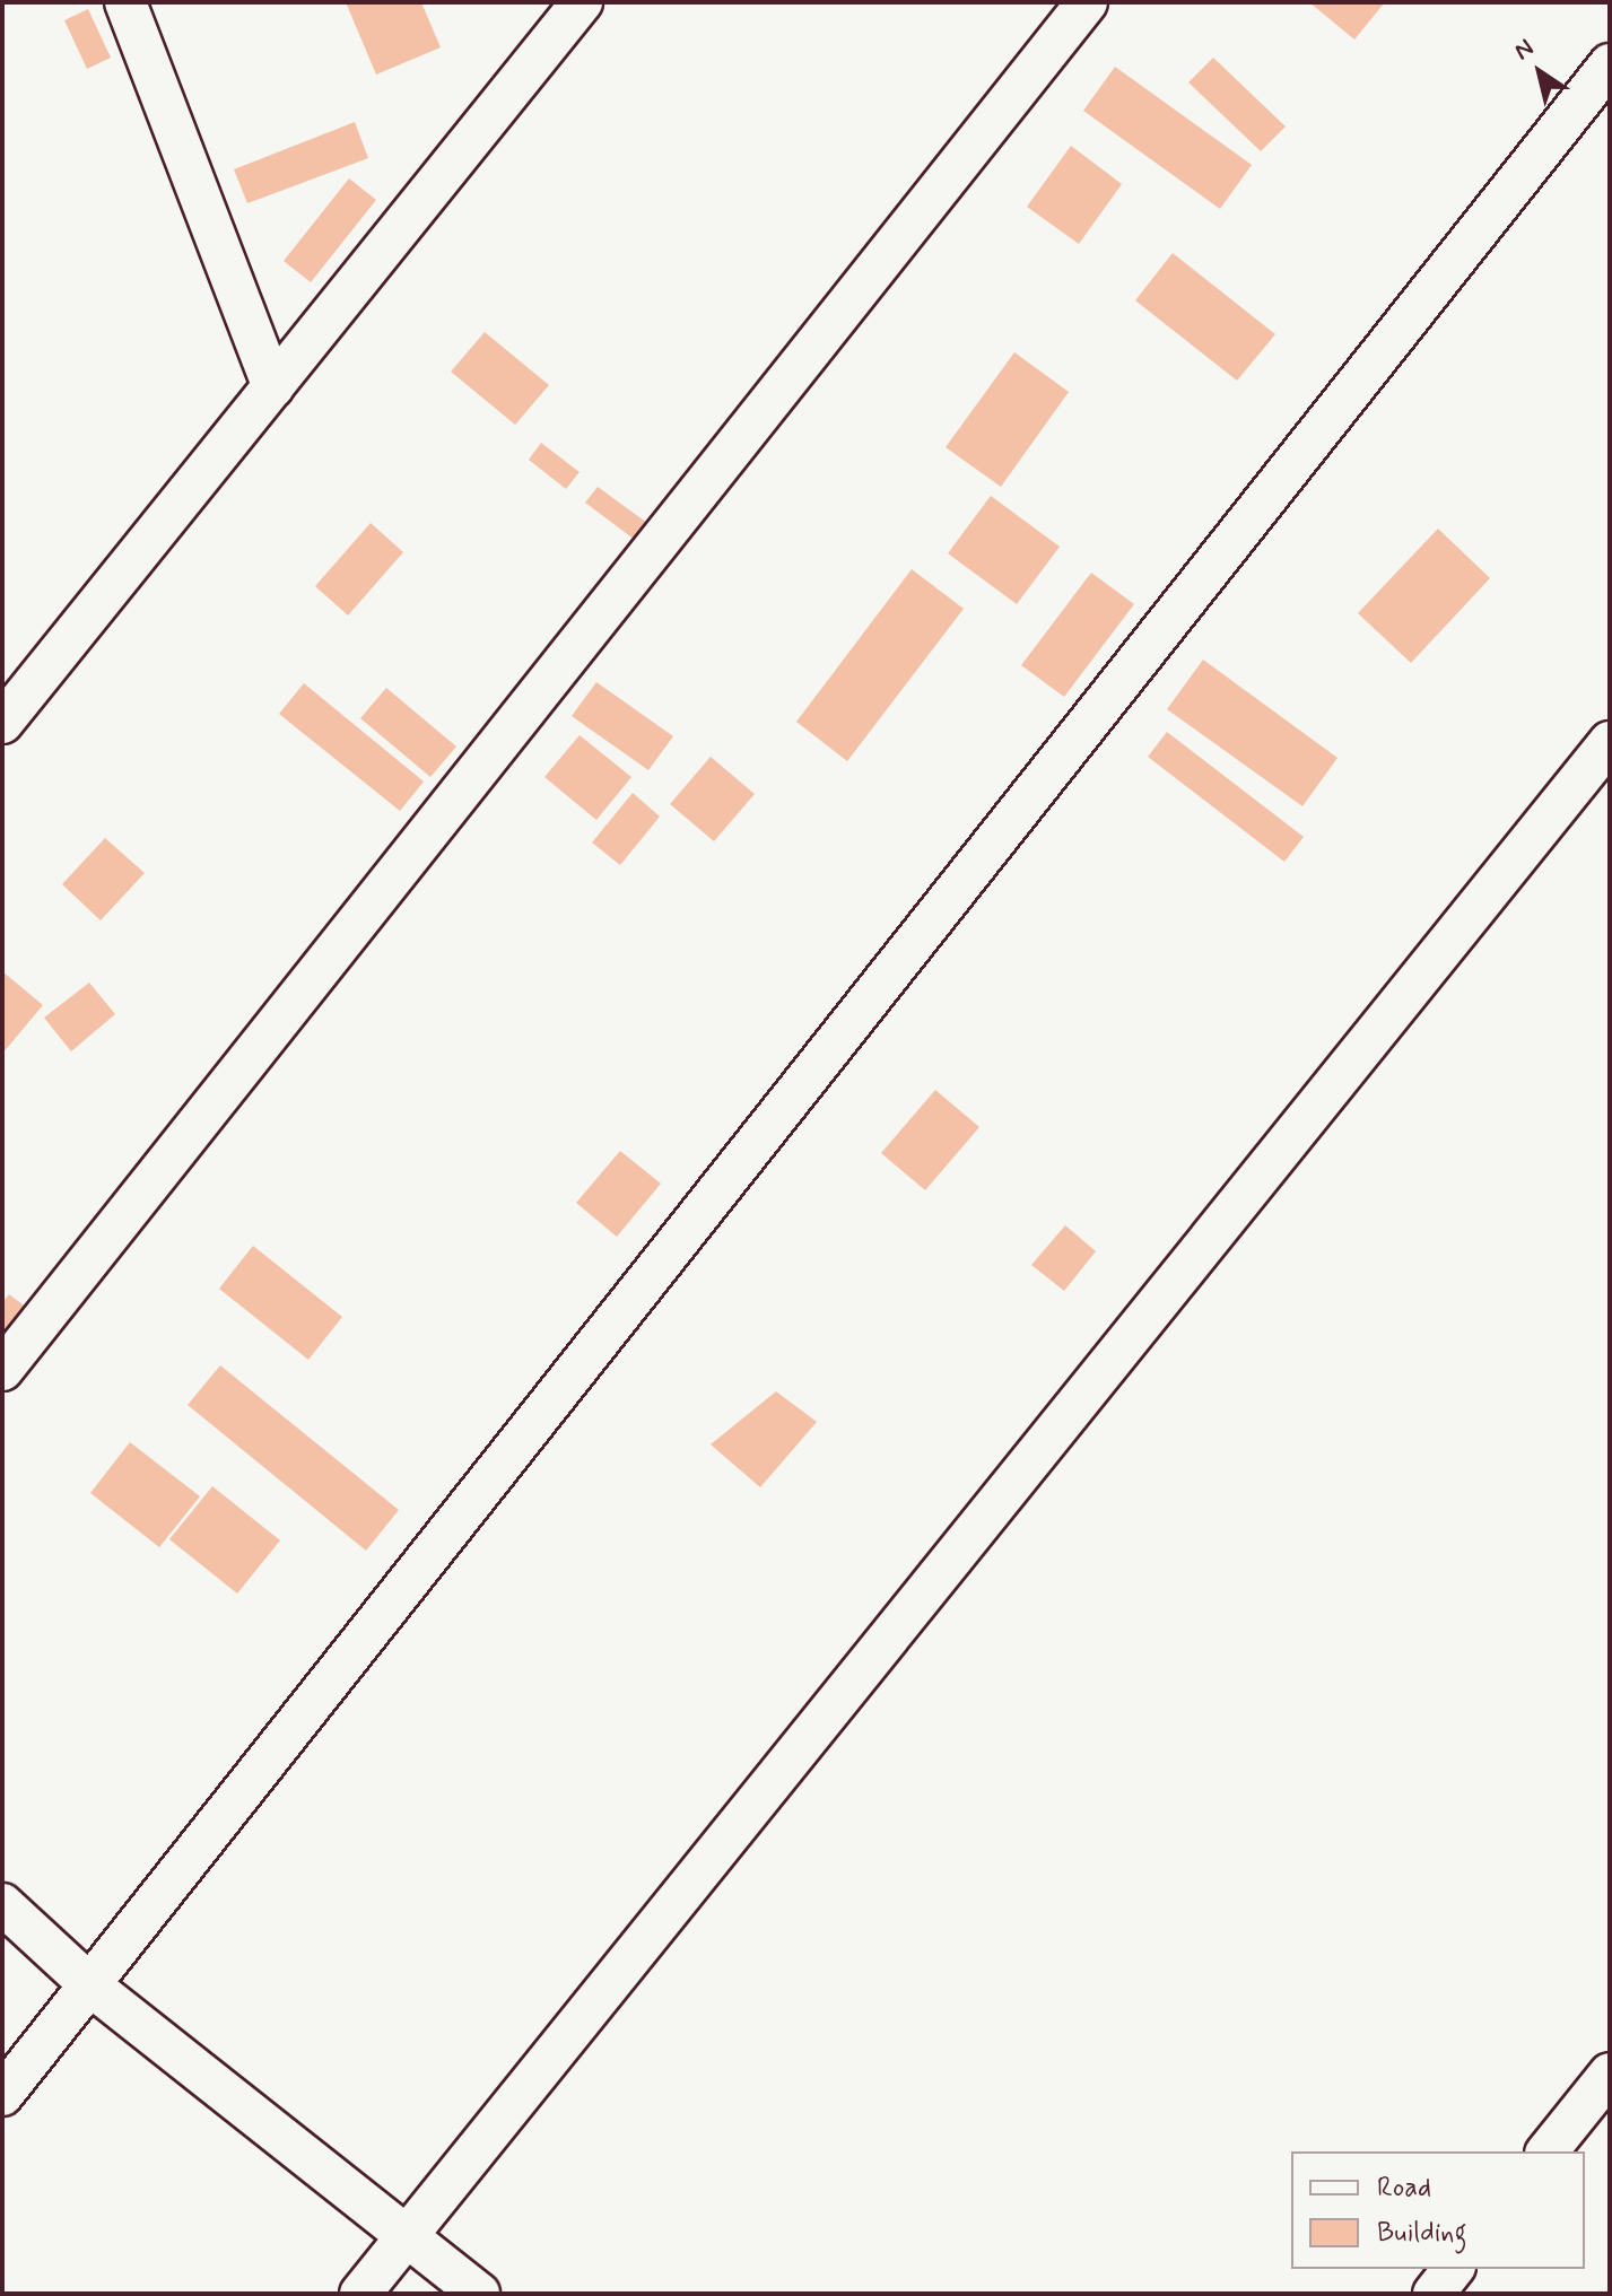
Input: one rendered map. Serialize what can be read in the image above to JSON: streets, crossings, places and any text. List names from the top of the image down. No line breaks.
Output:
{"legend":["Road","Building"],"north":"top left"}
